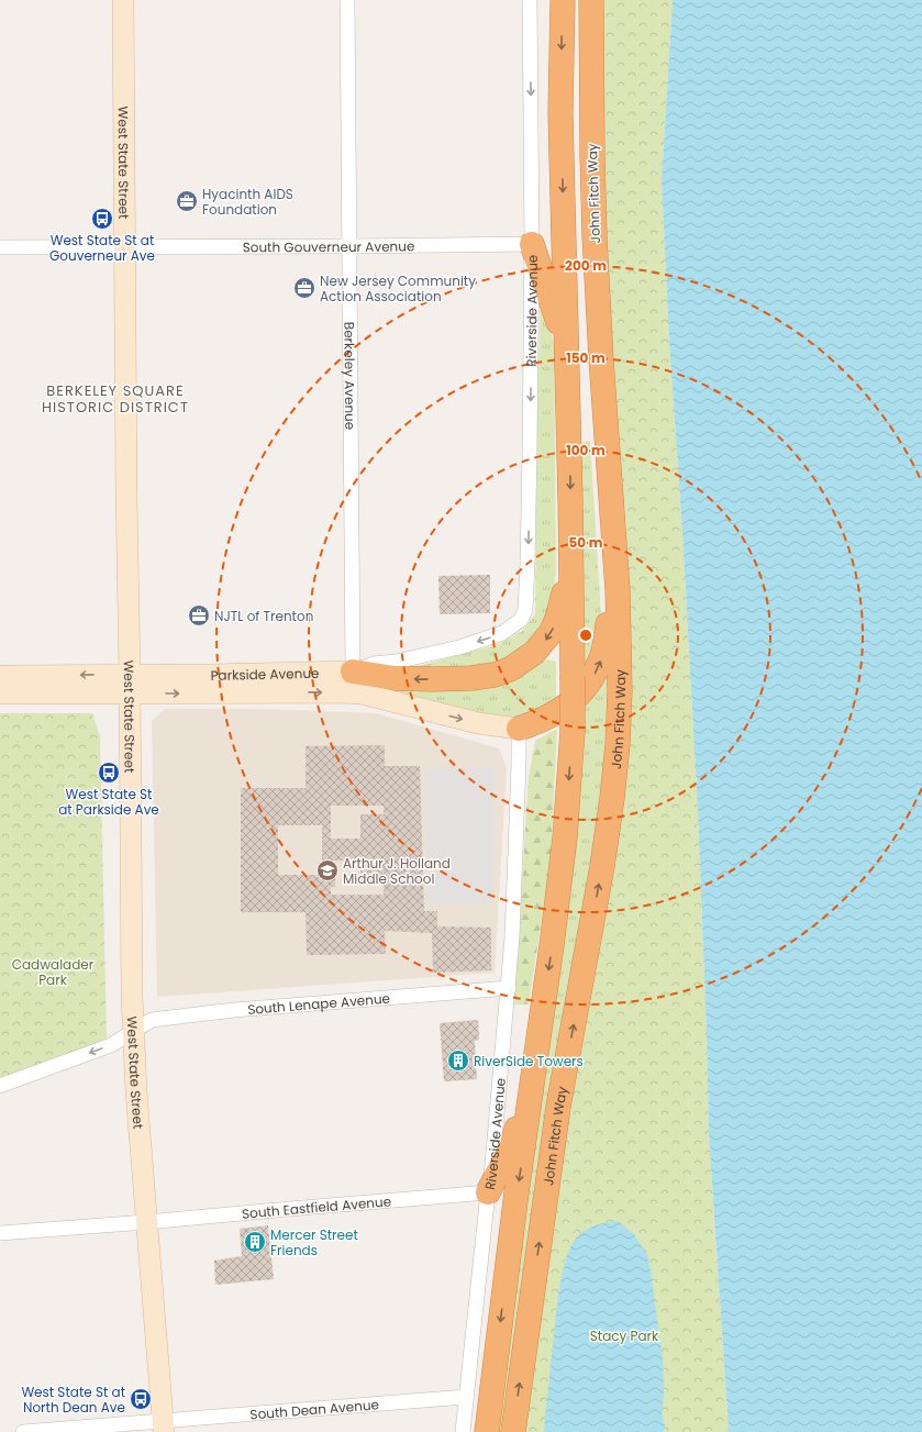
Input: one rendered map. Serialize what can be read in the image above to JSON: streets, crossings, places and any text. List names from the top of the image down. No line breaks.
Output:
{"streets":{"highway":["John Fitch Way"],"main road":["West State Street","Parkside Avenue"],"street":["South Gouverneur Avenue","Riverside Avenue","Berkeley Avenue","South Lenape Avenue","South Eastfield Avenue","South Dean Avenue"]},"crossings":[["West State Street","South Gouverneur Avenue"],["West State Street","Parkside Avenue"],["West State Street","South Lenape Avenue"],["West State Street","South Eastfield Avenue"],["West State Street","South Dean Avenue"],["South Gouverneur Avenue","Riverside Avenue"],["South Gouverneur Avenue","Berkeley Avenue"],["Riverside Avenue","Parkside Avenue"],["Riverside Avenue","South Lenape Avenue"],["Riverside Avenue","South Eastfield Avenue"],["Riverside Avenue","South Dean Avenue"],["Berkeley Avenue","Parkside Avenue"]],"one_way":["Riverside Avenue"],"districts":["BERKELEY SQUARE HISTORIC DISTRICT"],"parks":["Cadwalader Park","Stacy Park"],"places":{"office":["Hyacinth AIDS Foundation","New Jersey Community Action Association","NJTL of Trenton"],"bus stop":["West State St at Gouverneur Ave","West State St at Parkside Ave","West State St at North Dean Ave"],"school or university":["Arthur J. Holland Middle School"],"building":["RiverSide Towers","Mercer Street Friends"]},"rings":["200 m","150 m","100 m","50 m"]}
